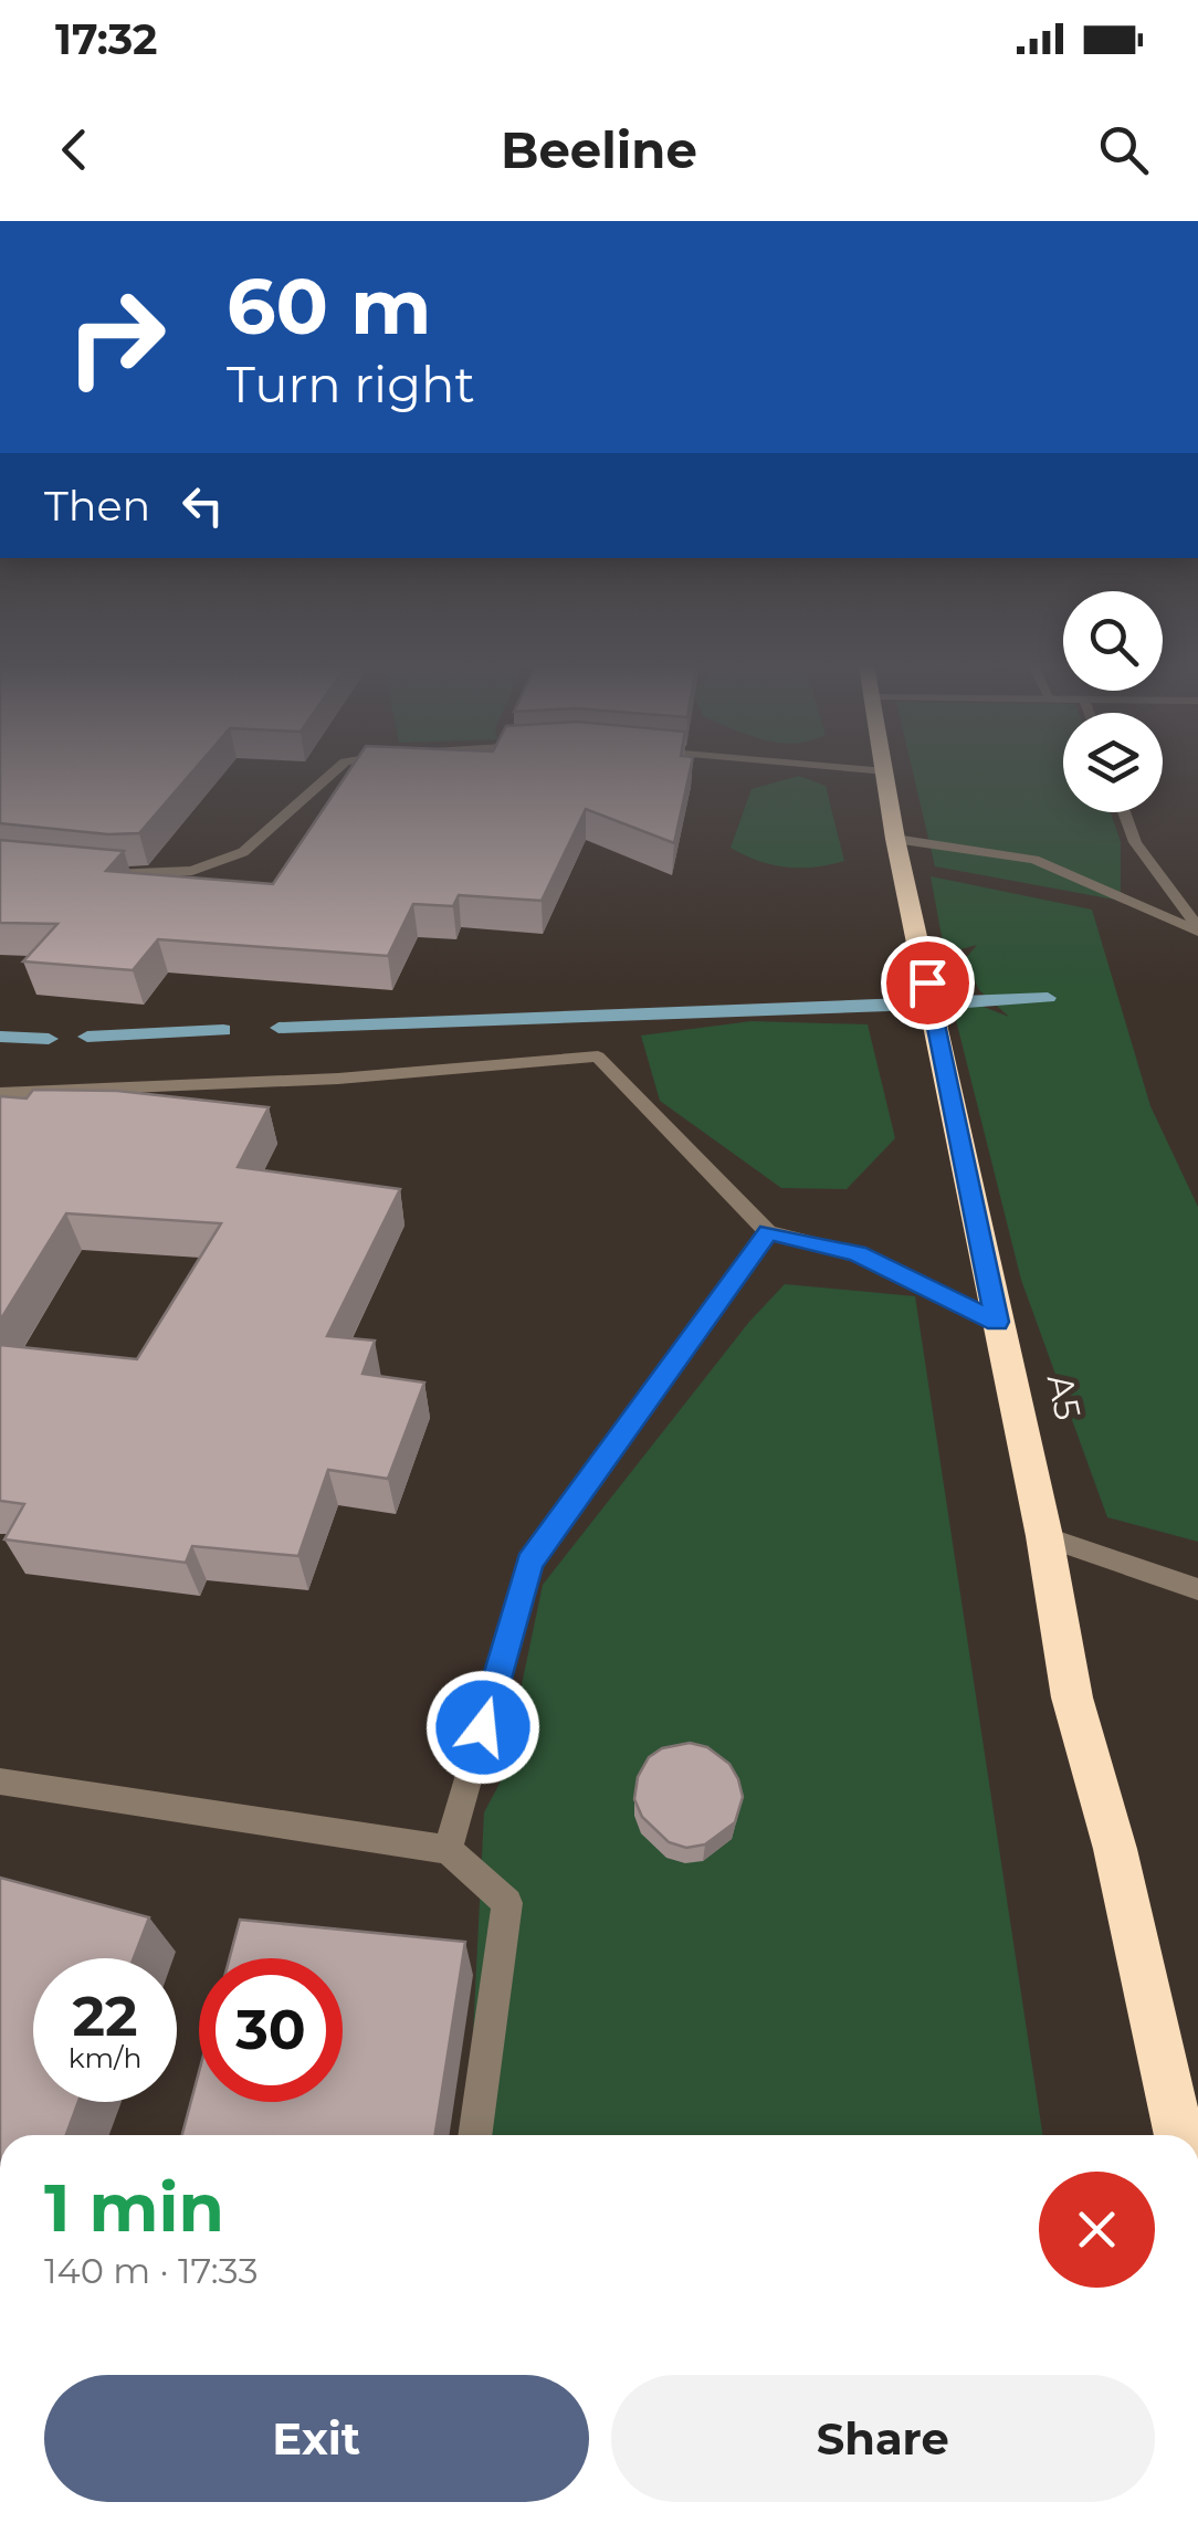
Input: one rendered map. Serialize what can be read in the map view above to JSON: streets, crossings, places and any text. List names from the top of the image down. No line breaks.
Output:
{"streets":{"highway":["A5"]},"page":{"status":"17:32","header":"Beeline","turn":["60 m","Turn right"],"then":"Then","speed":"22 km/h","limit":"30","heading":["1 min","140 m · 17:33"],"buttons":["Exit","Share"]}}
